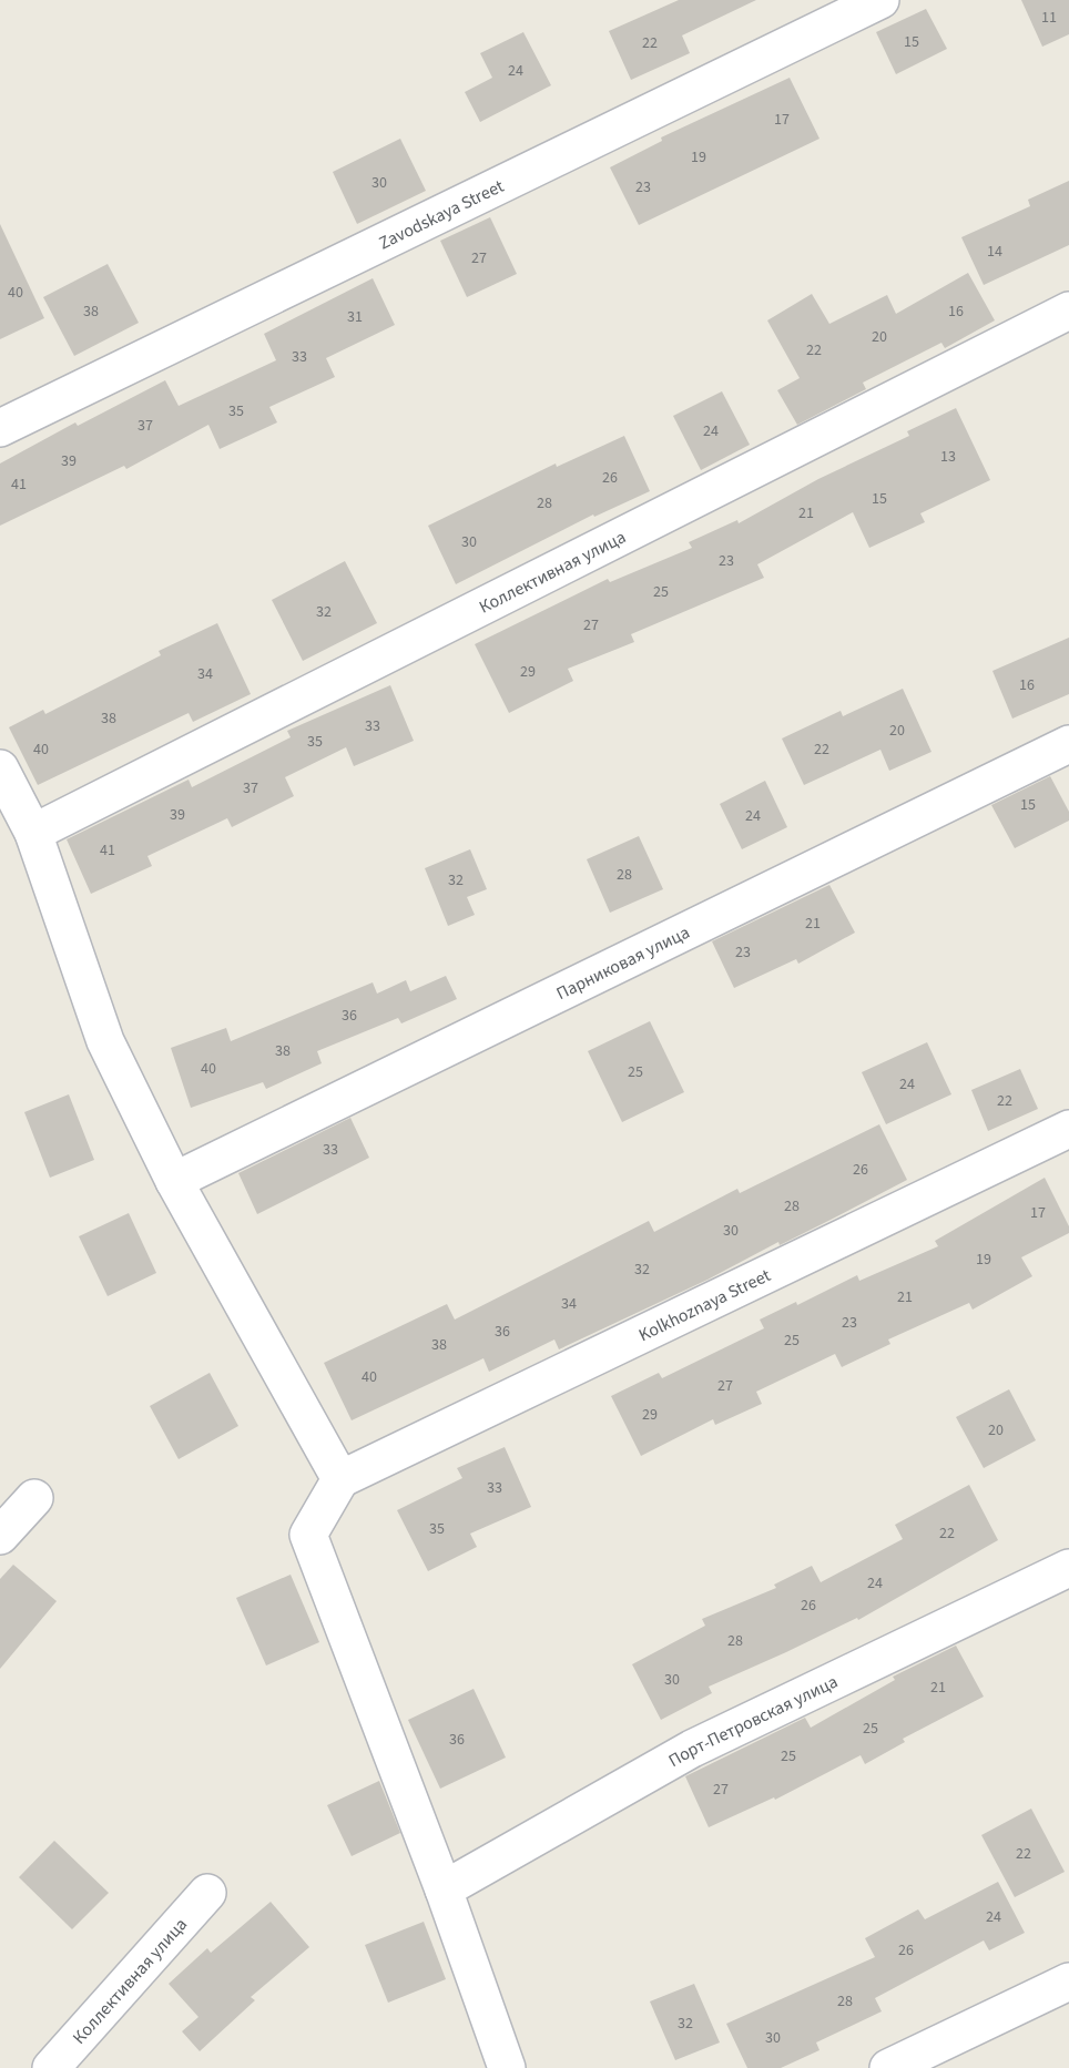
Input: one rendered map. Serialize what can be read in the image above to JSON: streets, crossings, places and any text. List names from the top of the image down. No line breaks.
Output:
{"streets":{"street":["Zavodskaya Street","Коллективная улица","Парниковая улица","Kolkhoznaya Street","Порт-Петровская улица"]},"house_numbers":["11","15","22","24","17","19","30","23","14","27","40","38","16","31","20","22","33","35","37","24","13","39","26","41","15","28","21","30","23","25","32","27","29","34","16","38","33","20","35","40","22","37","15","39","24","41","28","32","21","23","36","38","40","25","24","22","33","26","28","17","30","19","32","21","34","23","36","25","38","40","27","29","20","33","35","22","24","26","28","30","21","25","36","25","27","22","24","26","28","32","30"]}
